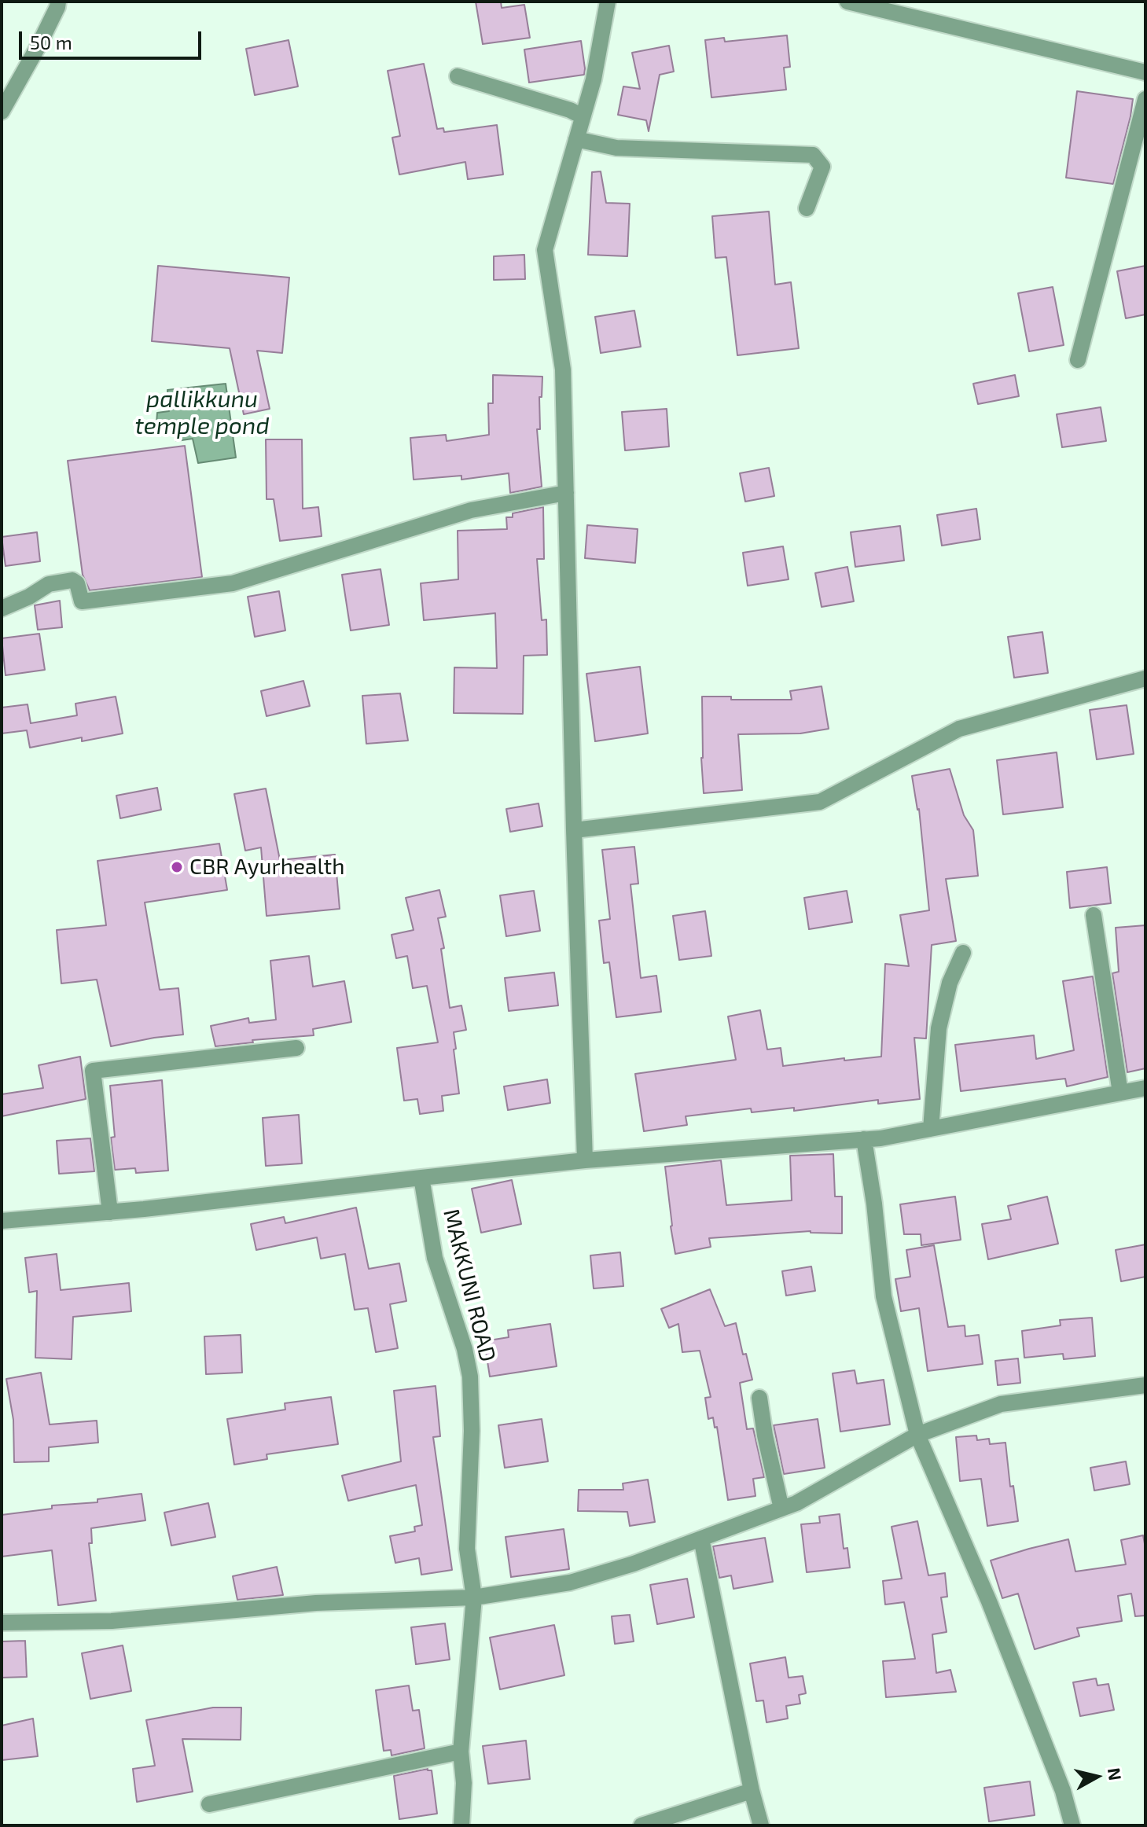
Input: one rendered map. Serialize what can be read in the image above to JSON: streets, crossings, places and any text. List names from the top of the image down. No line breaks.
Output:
{"streets":{"street":["MAKKUNI ROAD"]},"water":["pallikkunu temple pond"],"places":["CBR Ayurhealth"],"scale_bar":"50 m","north":"right"}
